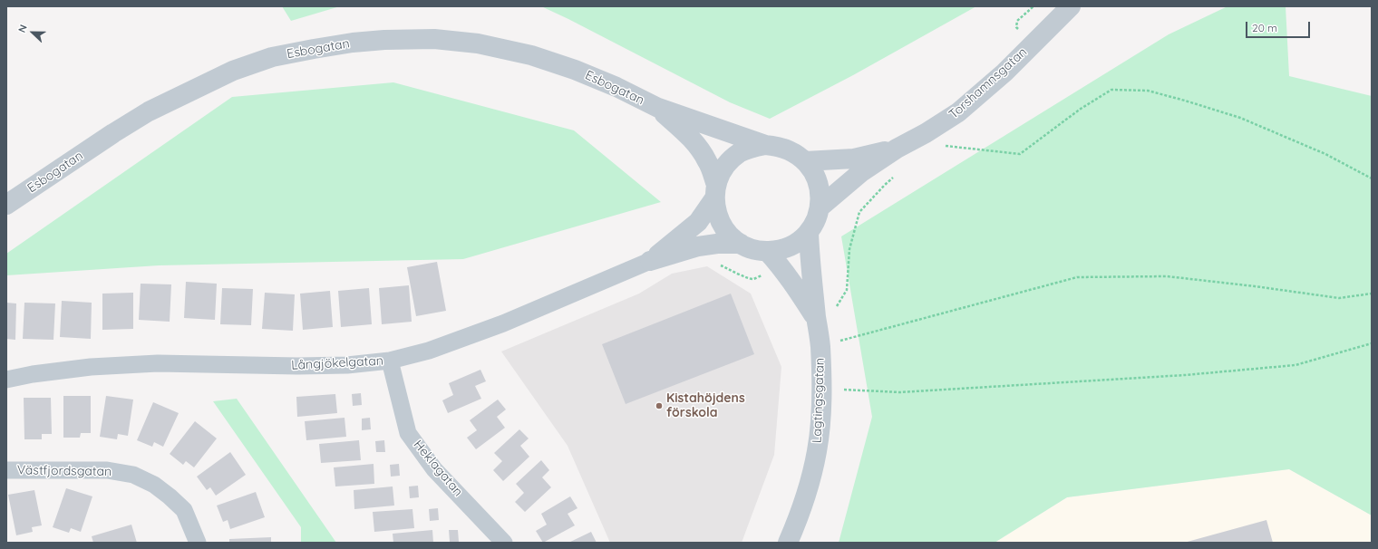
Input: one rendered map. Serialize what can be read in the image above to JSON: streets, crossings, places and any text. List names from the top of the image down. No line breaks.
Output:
{"streets":{"street":["Esbogatan","Torshamnsgatan","Långjökelgatan","Lagtingsgatan","Heklagatan","Västfjordsgatan"]},"crossings":[["Esbogatan","Torshamnsgatan"],["Esbogatan","Långjökelgatan"],["Esbogatan","Lagtingsgatan"],["Torshamnsgatan","Långjökelgatan"],["Torshamnsgatan","Lagtingsgatan"],["Långjökelgatan","Lagtingsgatan"],["Långjökelgatan","Heklagatan"]],"places":["Kistahöjdens förskola"],"scale_bar":"20 m","north":"left"}
